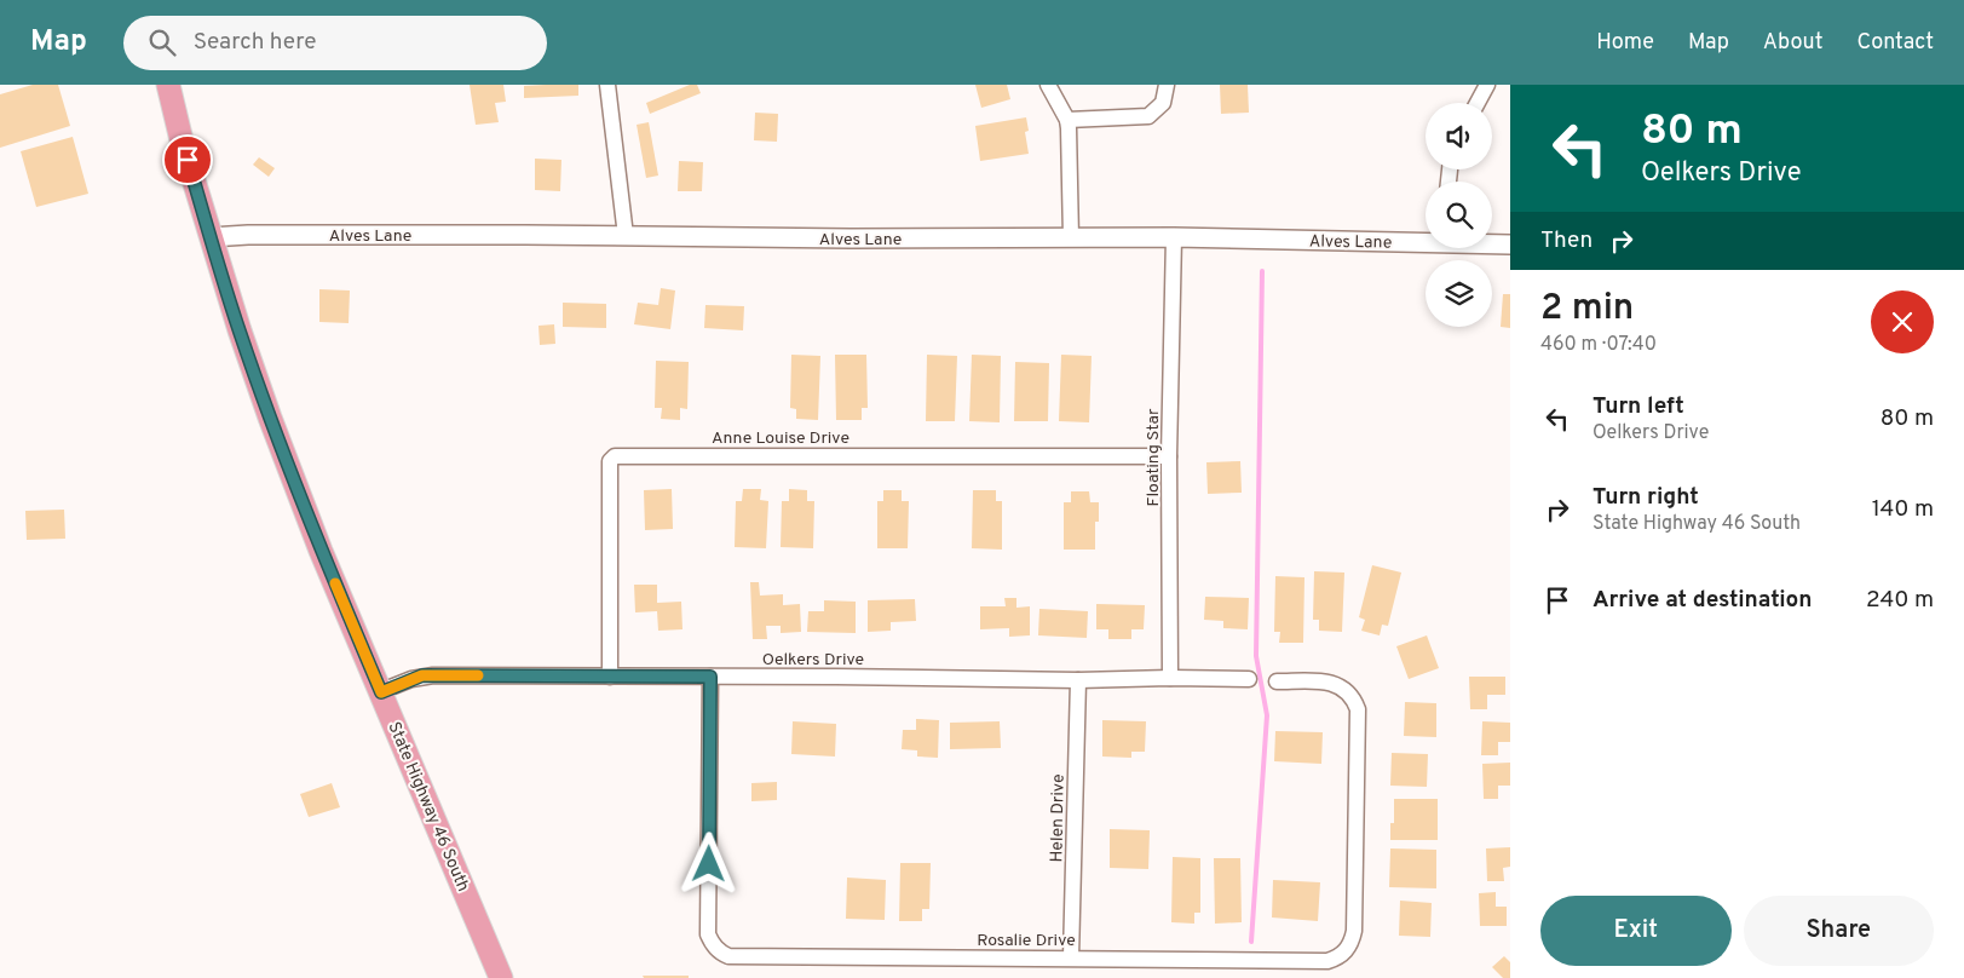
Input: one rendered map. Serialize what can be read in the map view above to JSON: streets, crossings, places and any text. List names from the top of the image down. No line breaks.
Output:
{"streets":{"main road":["State Highway 46 South"],"street":["Alves Lane","Anne Louise Drive","Floating Star","Oelkers Drive","Helen Drive","Rosalie Drive"]},"crossings":[["Alves Lane","Floating Star"],["Alves Lane","State Highway 46 South"],["Anne Louise Drive","Floating Star"],["Anne Louise Drive","Oelkers Drive"],["Floating Star","Oelkers Drive"],["Oelkers Drive","State Highway 46 South"],["Oelkers Drive","Helen Drive"],["Oelkers Drive","Rosalie Drive"],["Helen Drive","Rosalie Drive"]],"page":{"header":"Map","search":"Search here","nav":["Home","Map","About","Contact"],"turn":["80 m","Oelkers Drive"],"then":"Then","heading":["2 min","460 m · 07:40"],"list":[{"name":"Turn left","note":"Oelkers Drive","value":"80 m"},{"name":"Turn right","note":"State Highway 46 South","value":"140 m"},{"name":"Arrive at destination","value":"240 m"}],"buttons":["Exit","Share"]}}
